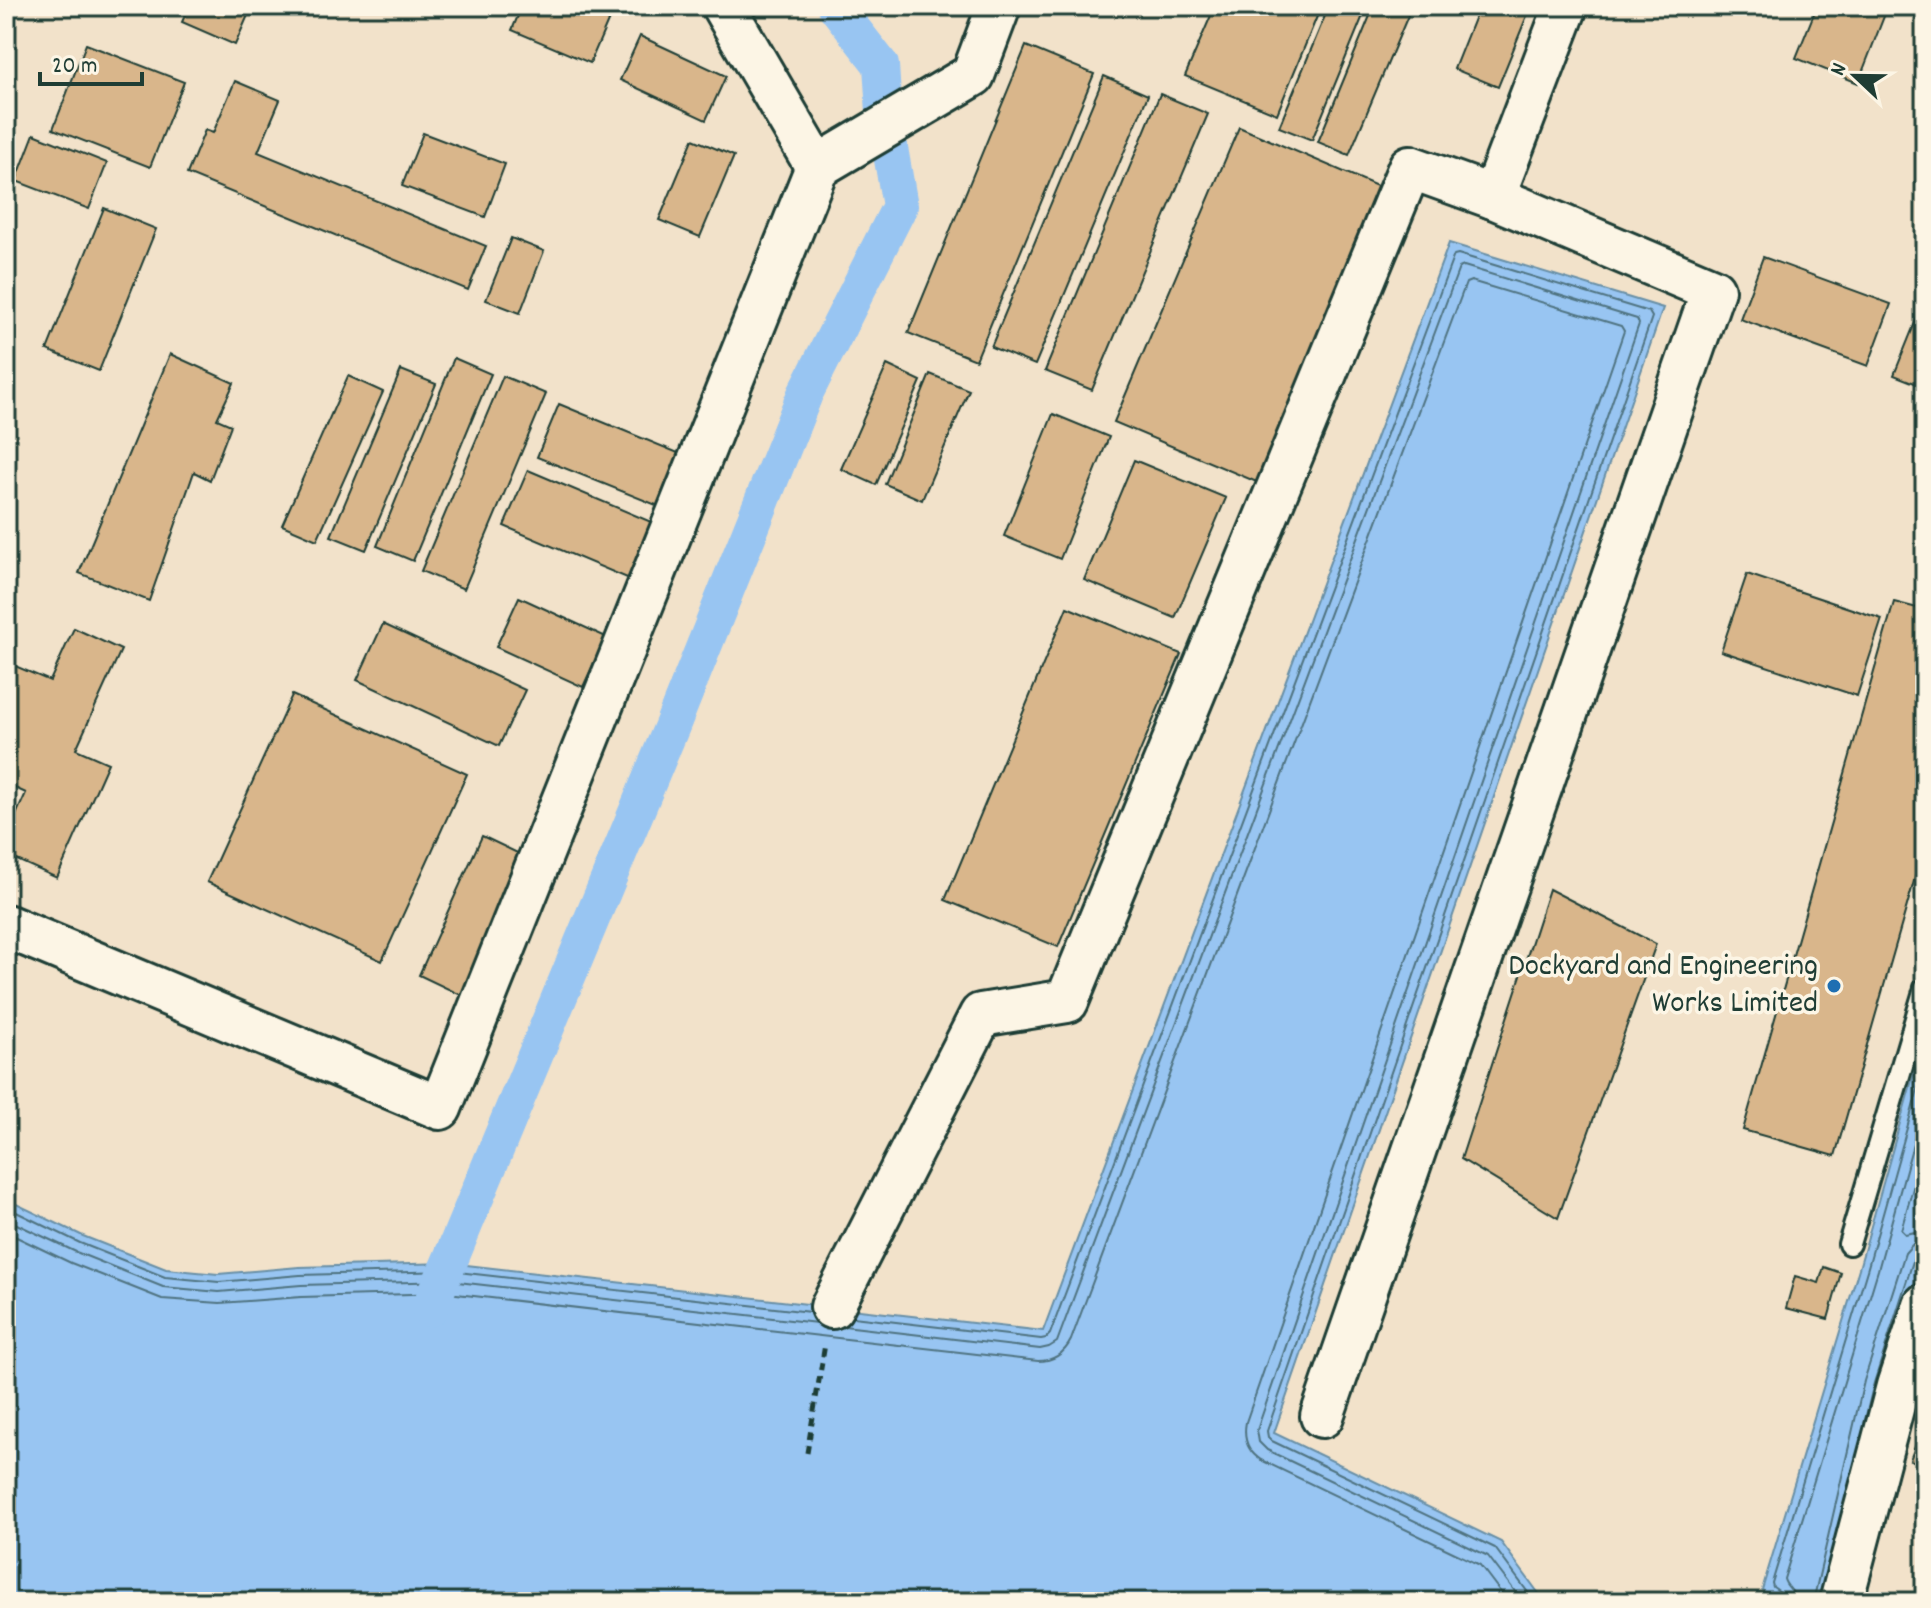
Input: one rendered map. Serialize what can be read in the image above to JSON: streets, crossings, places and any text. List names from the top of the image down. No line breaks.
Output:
{"places":["Dockyard and Engineering Works Limited"],"scale_bar":"20 m","north":"left"}
